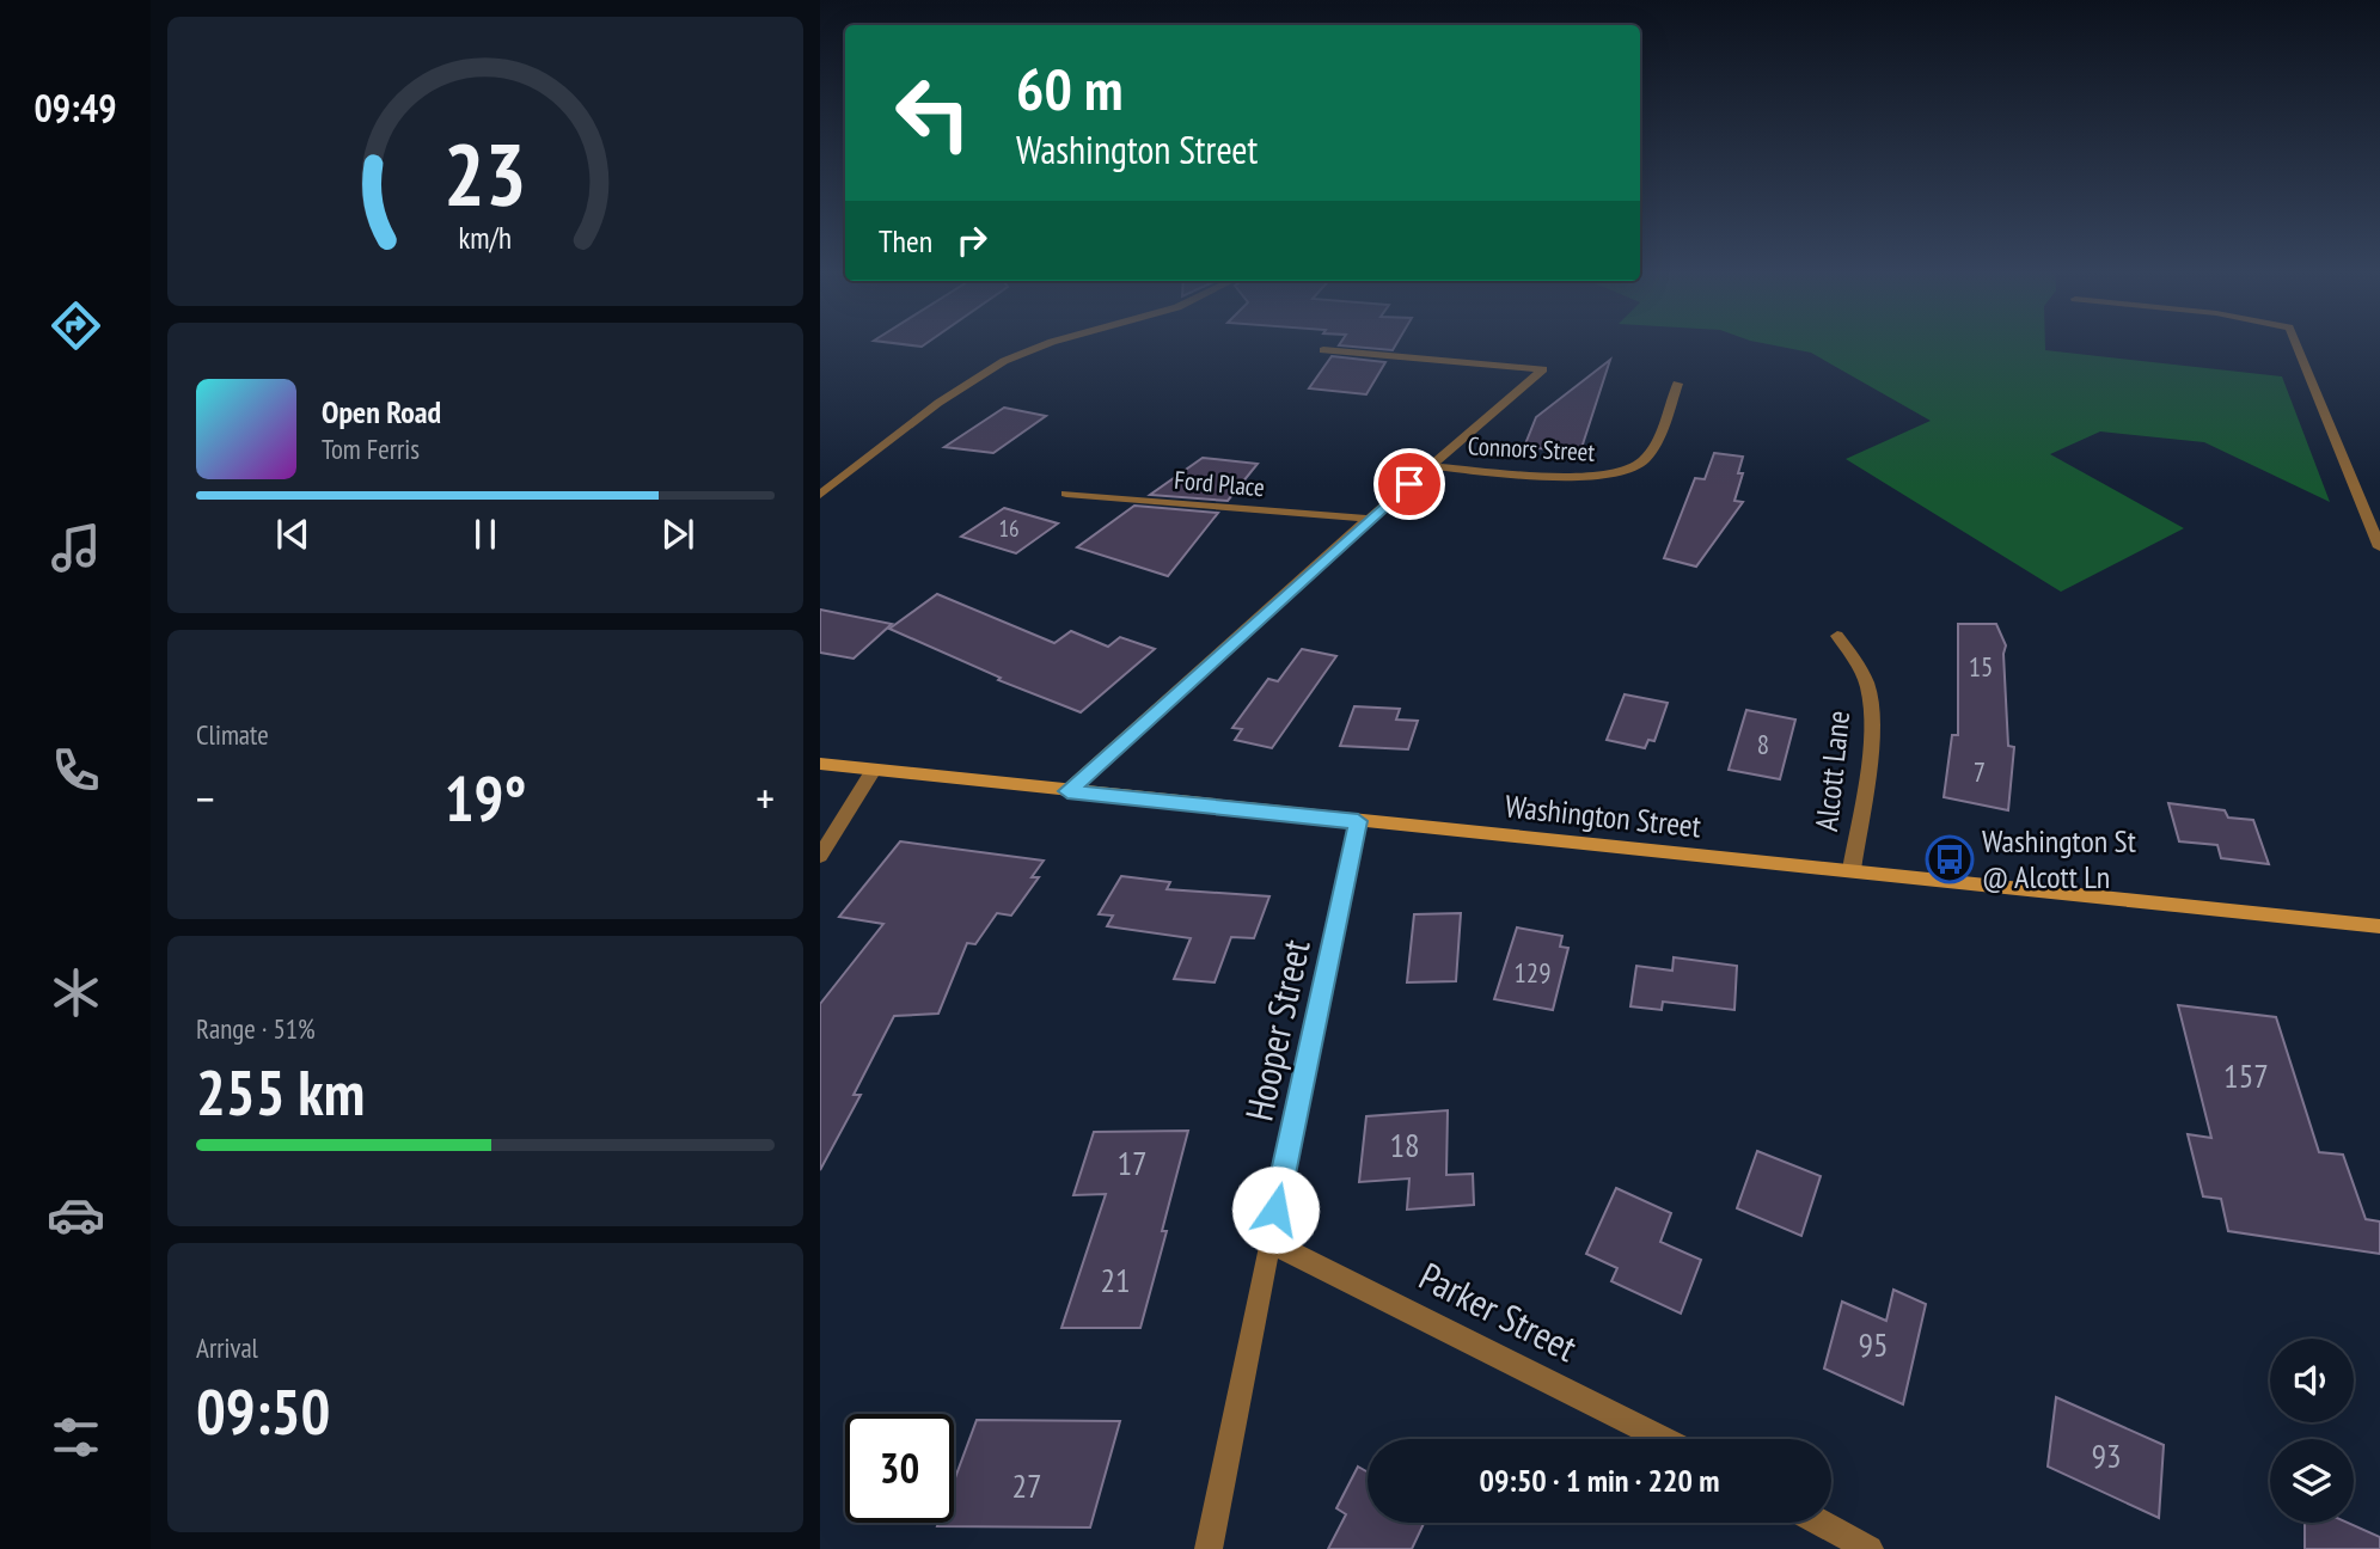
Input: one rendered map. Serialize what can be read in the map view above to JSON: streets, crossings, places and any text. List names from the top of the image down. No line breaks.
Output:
{"streets":{"main road":["Washington Street"],"street":["Connors Street","Ford Place","Alcott Lane","Hooper Street","Parker Street"]},"crossings":[["Alcott Lane","Washington Street"],["Washington Street","Hooper Street"],["Hooper Street","Parker Street"]],"places":{"bus stop":["Washington St @ Alcott Ln"]},"house_numbers":["16","15","8","7","129","157","18","17","21","95","93","27"],"page":{"tabs":"09:49","turn":["60 m","Washington Street"],"then":"Then","song":["Open Road","Tom Ferris"],"tile":["Climate",["Range · 51%","255 km"],["Arrival","09:50"]],"heat":["−","19°","+"],"limit":"30","trip":"09:50 · 1 min · 220 m","gauge":["23","km/h"]}}
